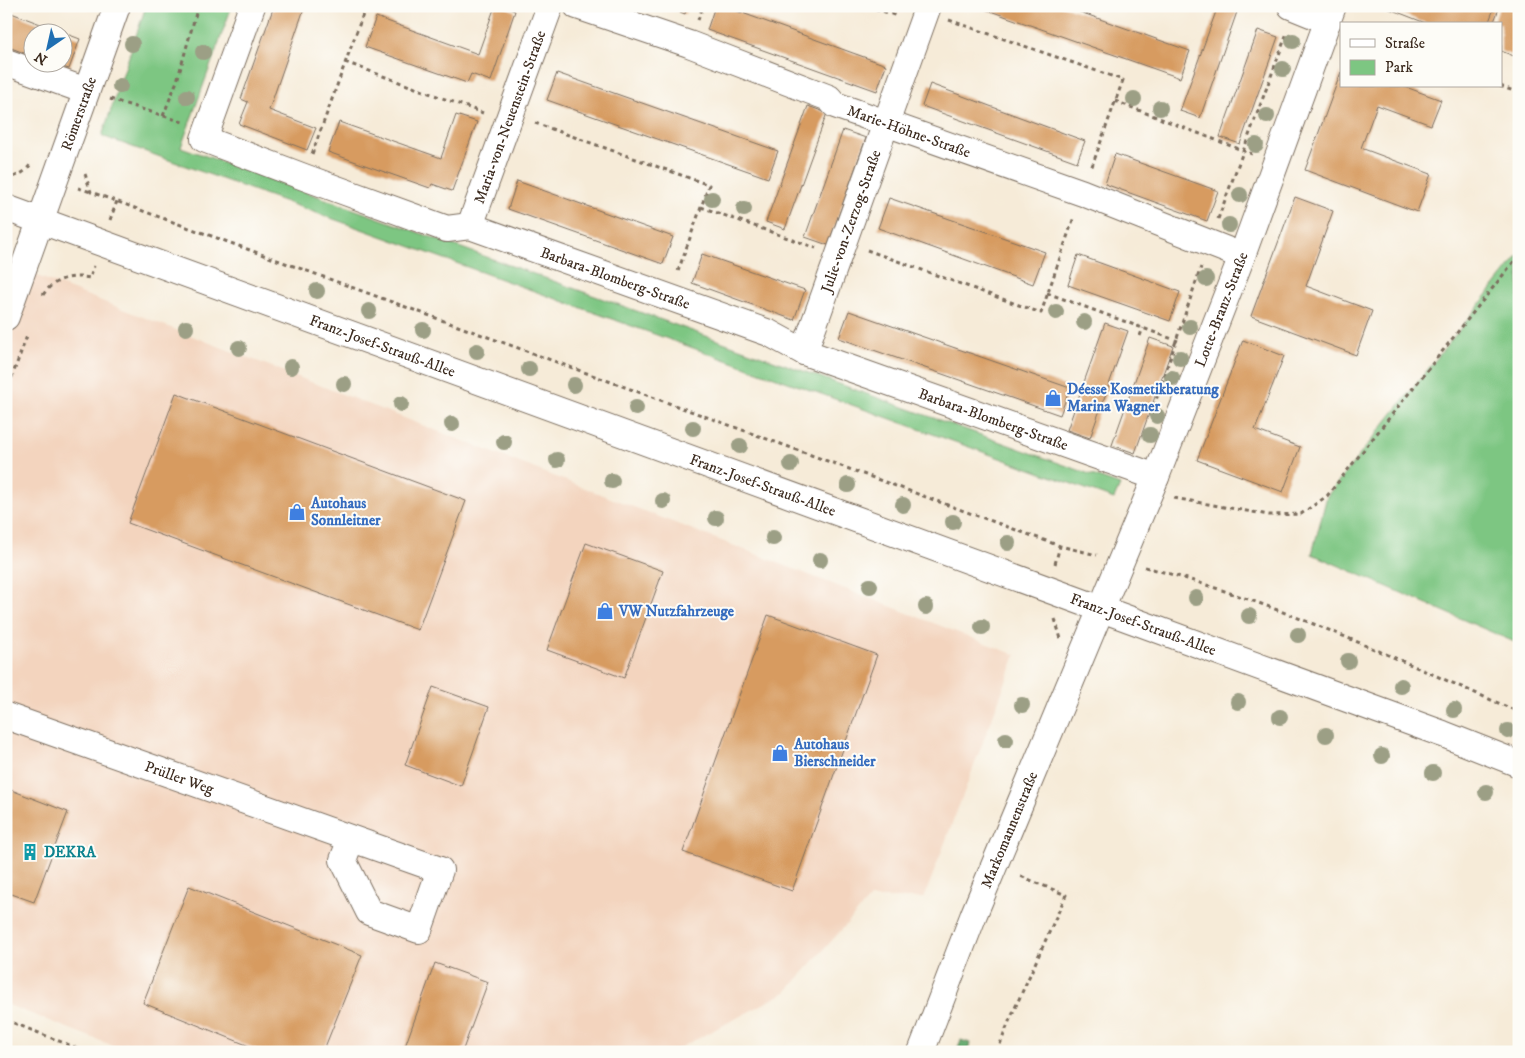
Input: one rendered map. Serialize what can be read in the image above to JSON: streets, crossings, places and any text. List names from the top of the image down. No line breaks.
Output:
{"streets":{"street":["Römerstraße","Maria-von-Neuenstein-Straße","Marie-Höhne-Straße","Julie-von-Zerzog-Straße","Barbara-Blomberg-Straße","Lotte-Branz-Straße","Franz-Josef-Strauß-Allee","Prüller Weg","Markomannenstraße"]},"crossings":[["Römerstraße","Franz-Josef-Strauß-Allee"],["Maria-von-Neuenstein-Straße","Barbara-Blomberg-Straße"],["Marie-Höhne-Straße","Julie-von-Zerzog-Straße"],["Marie-Höhne-Straße","Lotte-Branz-Straße"],["Julie-von-Zerzog-Straße","Barbara-Blomberg-Straße"],["Barbara-Blomberg-Straße","Lotte-Branz-Straße"],["Lotte-Branz-Straße","Franz-Josef-Strauß-Allee"],["Lotte-Branz-Straße","Markomannenstraße"],["Franz-Josef-Strauß-Allee","Markomannenstraße"]],"places":{"shop":["Déesse Kosmetikberatung Marina Wagner","Autohaus Sonnleitner","VW Nutzfahrzeuge","Autohaus Bierschneider"],"building":["DEKRA"]},"legend":["Straße","Park"],"north":"bottom left"}
